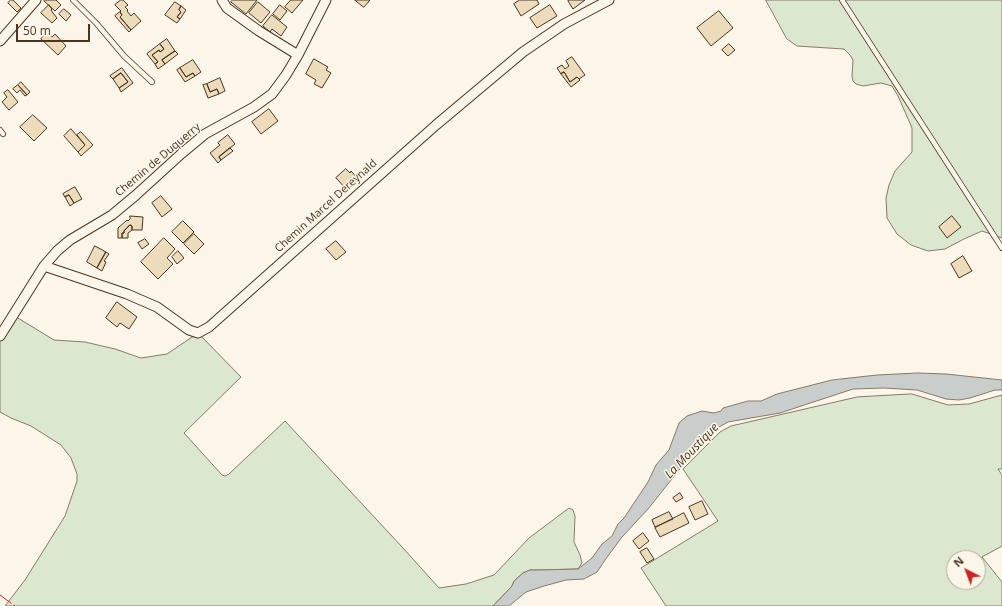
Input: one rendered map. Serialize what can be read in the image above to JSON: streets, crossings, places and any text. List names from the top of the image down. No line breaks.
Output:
{"streets":{"street":["Chemin de Duquerry","Chemin Marcel Dereynald"]},"crossings":[["Chemin de Duquerry","Chemin Marcel Dereynald"]],"water":["La Moustique"],"scale_bar":"50 m","north":"top left"}
